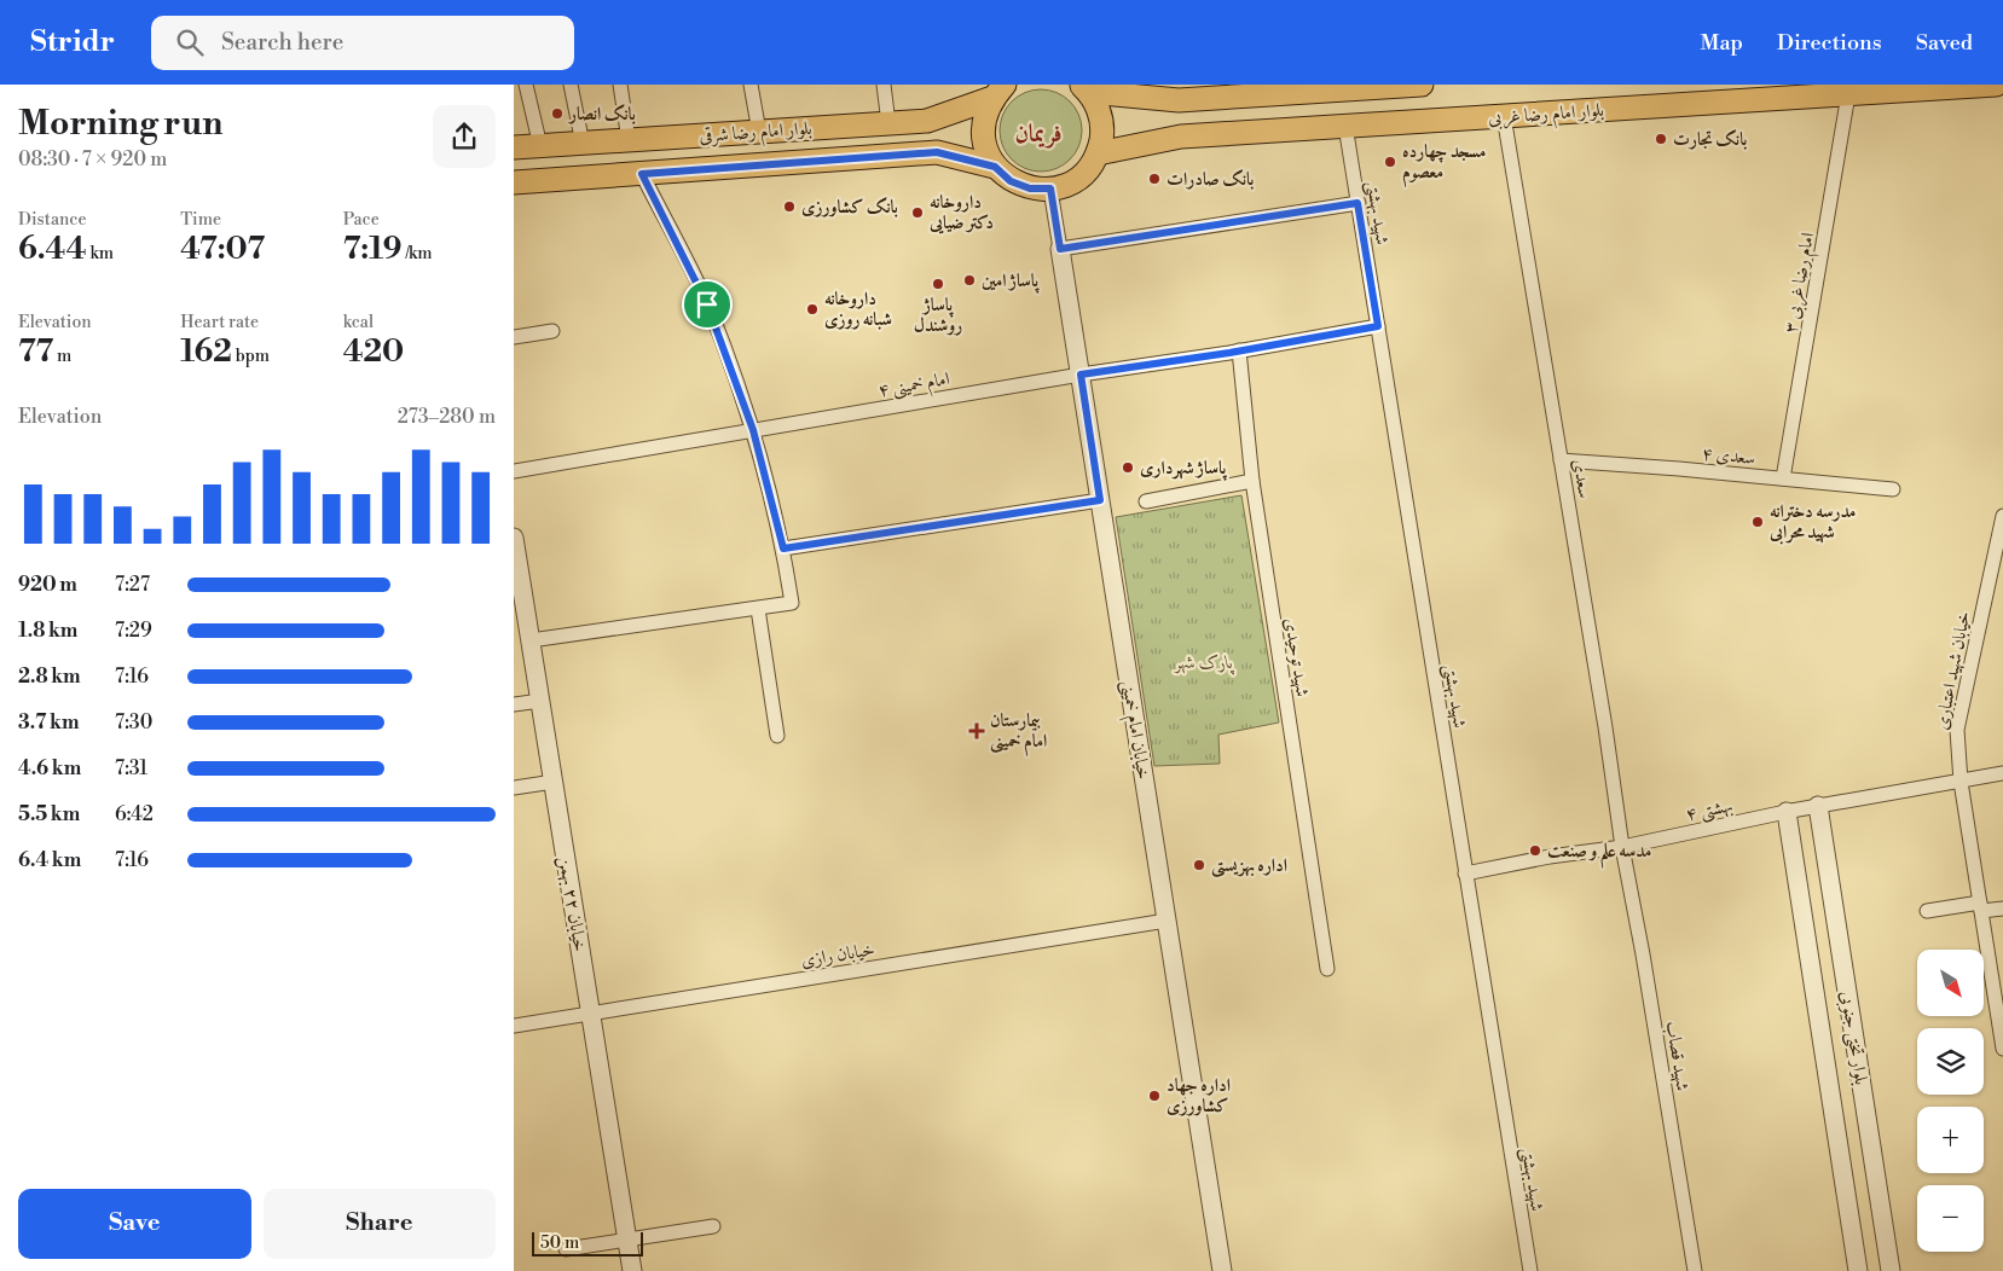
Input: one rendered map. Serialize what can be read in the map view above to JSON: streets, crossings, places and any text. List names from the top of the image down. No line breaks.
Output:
{"streets":{"main road":["بلوار امام رضا غربی","بلوار امام رضا شرقی"],"street":["شهید بهشتی","امام رضا غربی ۳","امام خمینی ۴","سعدی ۴","سعدی","شهید توحیدی","خیابان شهید اعتباری","خیابان امام خمینی","بهشتی ۴","خیابان ۲۲ بهمن","خیابان رازی","بلوار تختی جنوبی","شهید قصاب"]},"crossings":[["بلوار امام رضا غربی","شهید بهشتی"],["بلوار امام رضا غربی","امام رضا غربی ۳"],["بلوار امام رضا غربی","سعدی"],["شهید بهشتی","امام خمینی ۴"],["شهید بهشتی","بهشتی ۴"],["امام رضا غربی ۳","سعدی ۴"],["امام خمینی ۴","شهید توحیدی"],["امام خمینی ۴","خیابان امام خمینی"],["سعدی ۴","سعدی"],["سعدی","بهشتی ۴"],["سعدی","شهید قصاب"],["خیابان شهید اعتباری","بهشتی ۴"],["خیابان امام خمینی","خیابان رازی"],["بهشتی ۴","بلوار تختی جنوبی"],["بهشتی ۴","شهید قصاب"],["خیابان ۲۲ بهمن","خیابان رازی"]],"districts":["فریمان"],"parks":["پارک شهر"],"places":{"other":["بانک انصار","بانک تجارت","مسجد چهارده معصوم","بانک صادرات","بانک کشاورزی","داروخانه دکتر ضیایی","پاساژ امین","پاساژ روشندل","داروخانه شبانه روزی","پاساژ شهرداری","مدرسه دخترانه شهید محرابی","مدسه علم و صنعت","اداره بهزیستی","اداره جهاد کشاورزی"],"health":["بیمارستان امام خمینی"]},"scale_bar":"50 m","north":"bottom right","page":{"header":"Stridr","search":"Search here","nav":["Map","Directions","Saved"],"heading":["Morning run","08:30 · 7 × 920 m"],"stats":[["Distance","6.44 km"],["Time","47:07"],["Pace","7:19 /km"],["Elevation","77 m"],["Heart rate","162 bpm"],["kcal","420"]],"chart":["Elevation","273–280 m"],"list":[{"name":"920 m","note":"7:27"},{"name":"1.8 km","note":"7:29"},{"name":"2.8 km","note":"7:16"},{"name":"3.7 km","note":"7:30"},{"name":"4.6 km","note":"7:31"},{"name":"5.5 km","note":"6:42"},{"name":"6.4 km","note":"7:16"}],"map_buttons":["+","−"],"buttons":["Save","Share"],"scale":"50 m"}}
